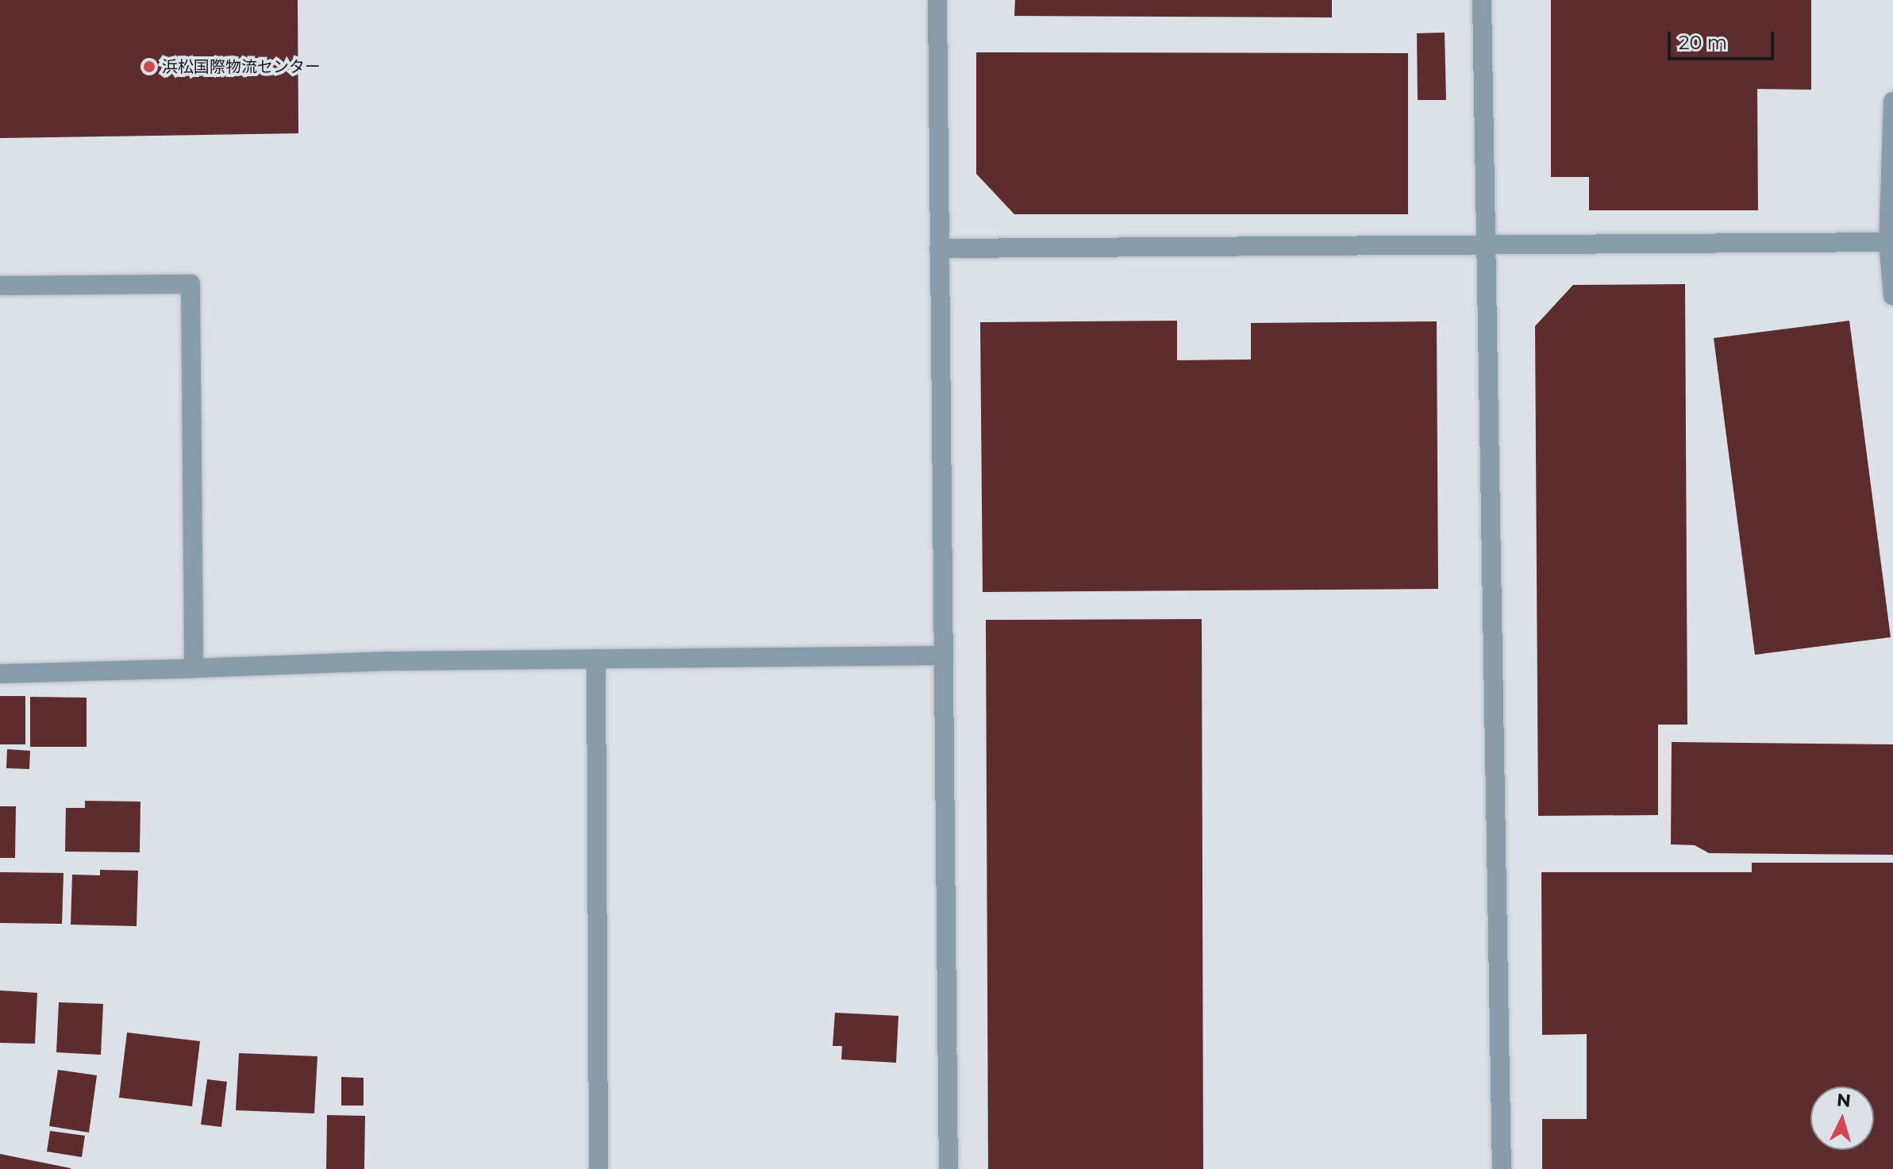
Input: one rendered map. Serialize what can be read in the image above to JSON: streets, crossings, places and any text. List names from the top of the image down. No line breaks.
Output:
{"places":["浜松国際物流センター"],"scale_bar":"20 m","north":"top"}
